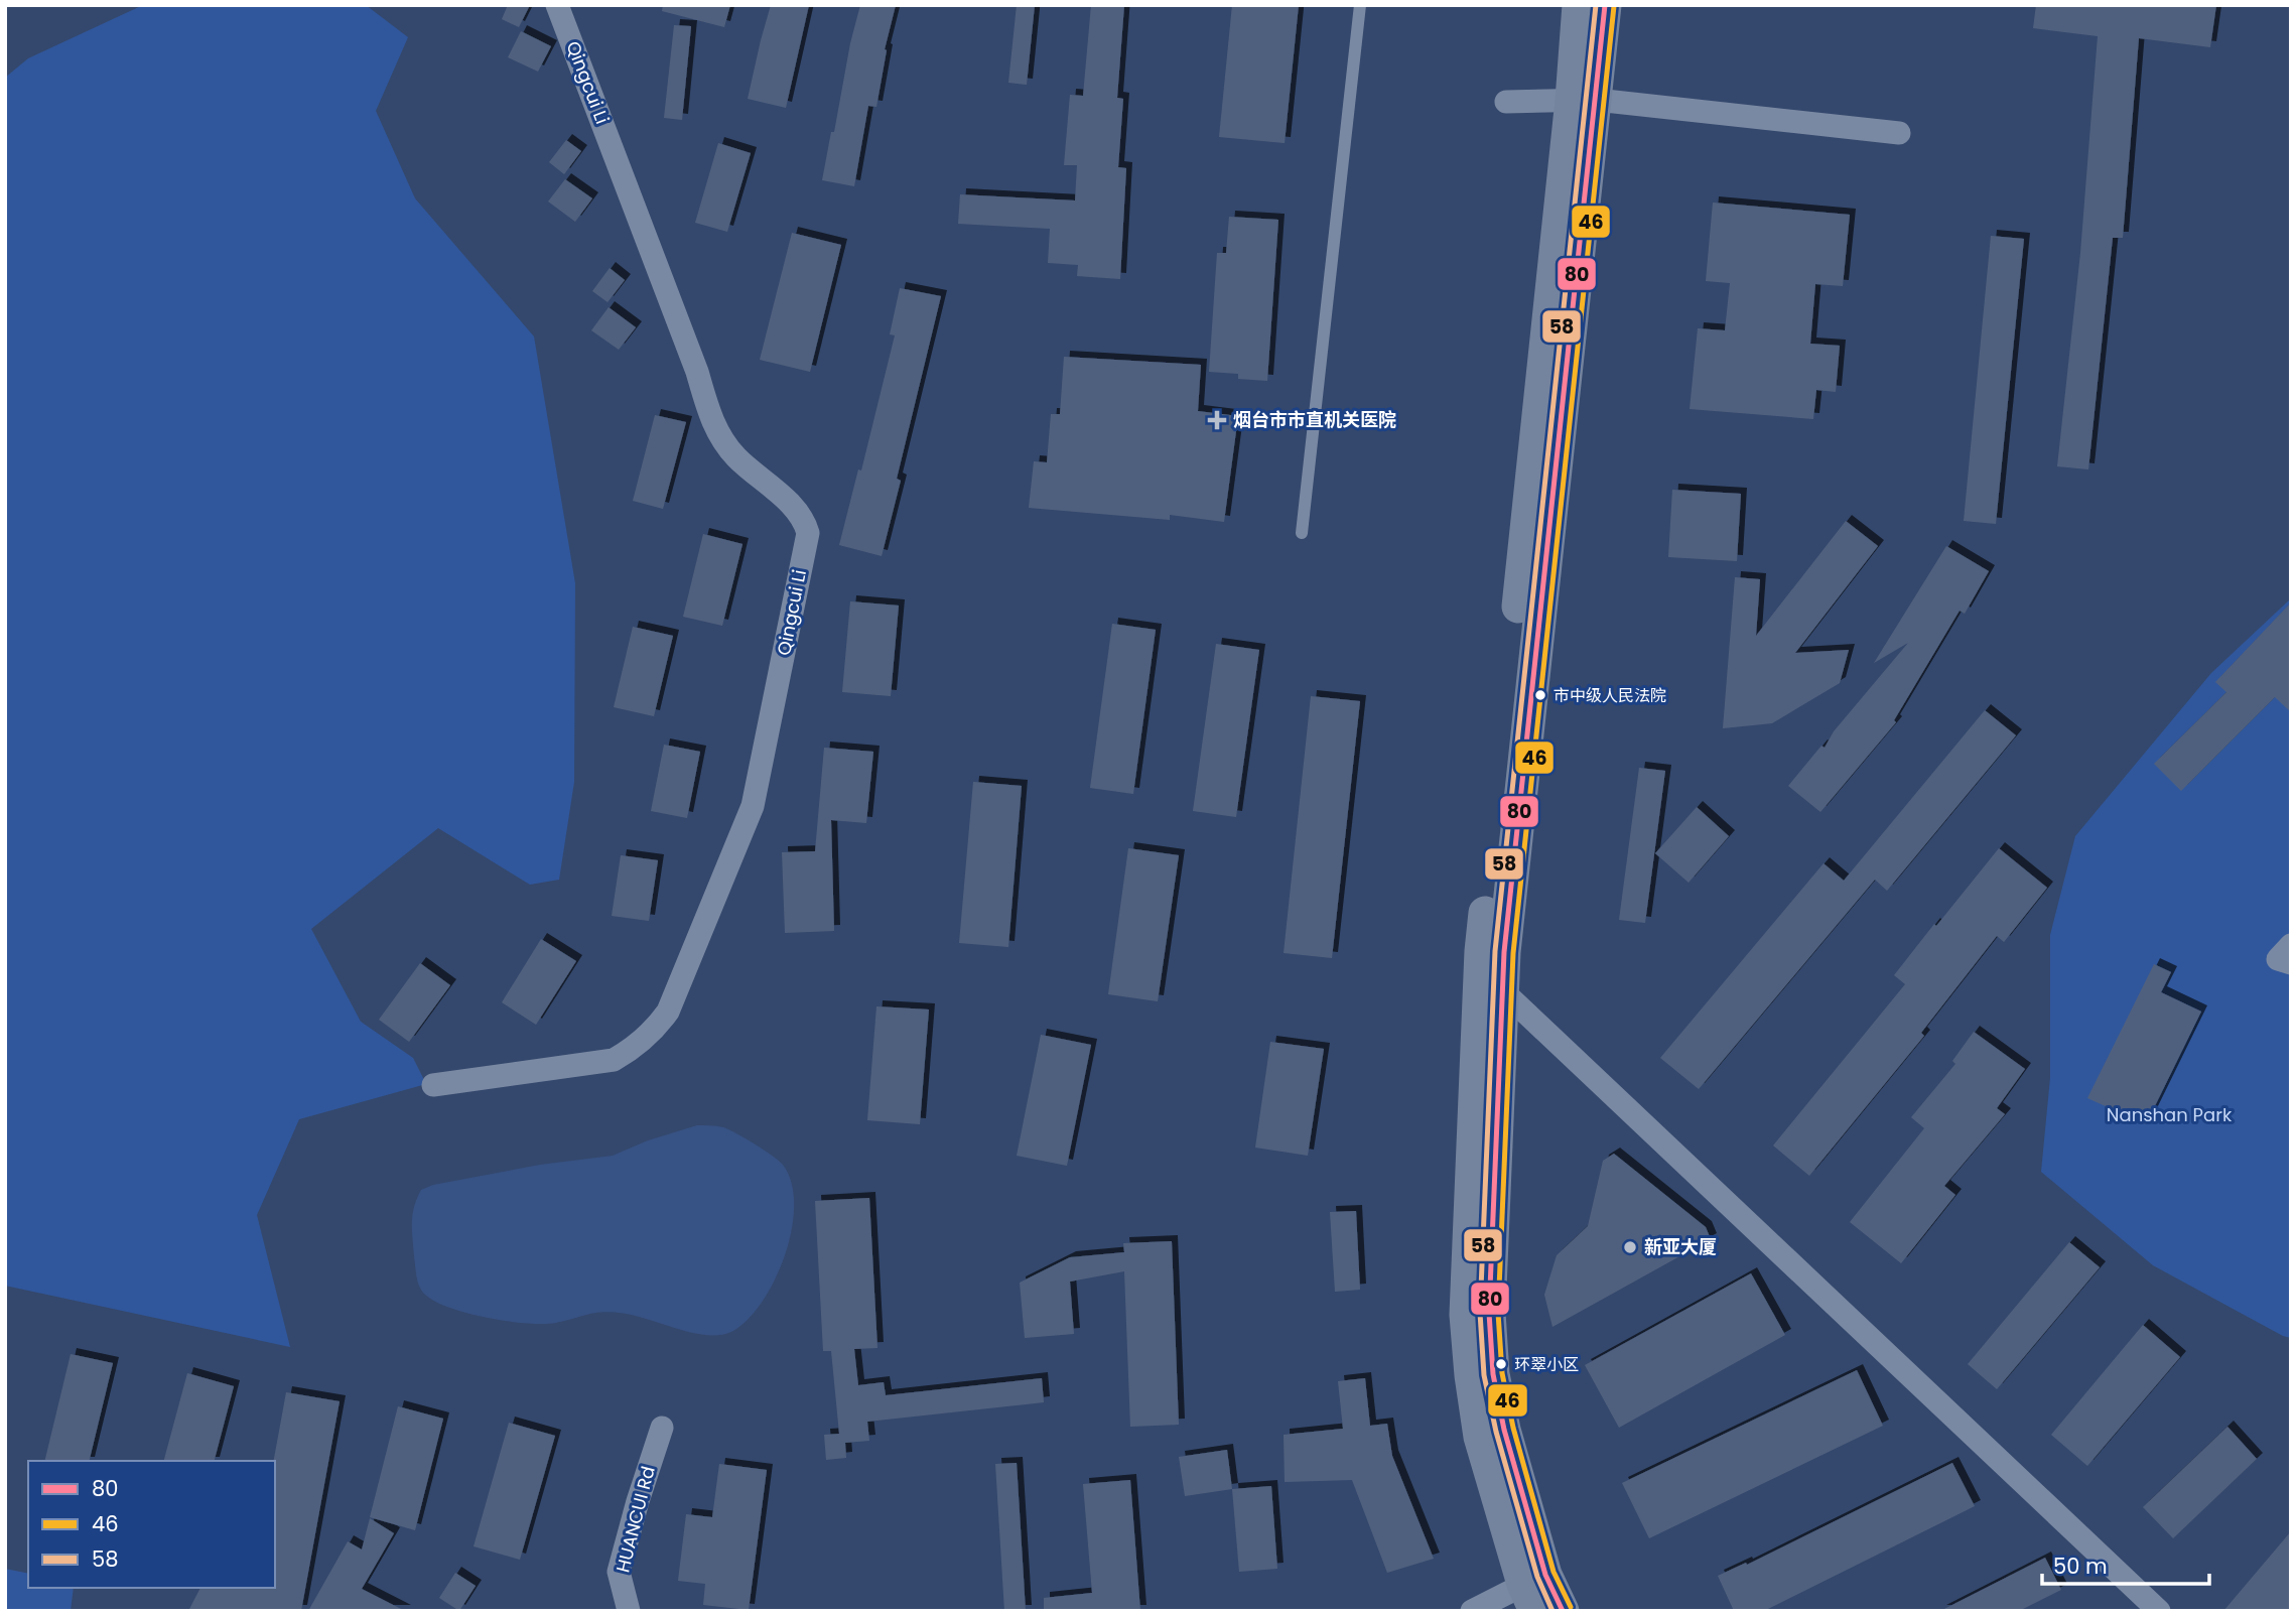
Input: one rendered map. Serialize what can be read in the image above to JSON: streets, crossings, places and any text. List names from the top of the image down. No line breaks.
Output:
{"streets":{"street":["Qingcui Li","HUANCUI Rd"]},"parks":["Nanshan Park"],"places":{"health":["烟台市市直机关医院"],"other":["市中级人民法院","新亚大厦","环翠小区"]},"lines":["transit line 80","transit line 58","transit line 46"],"legend":["80","46","58"],"scale_bar":"50 m"}
